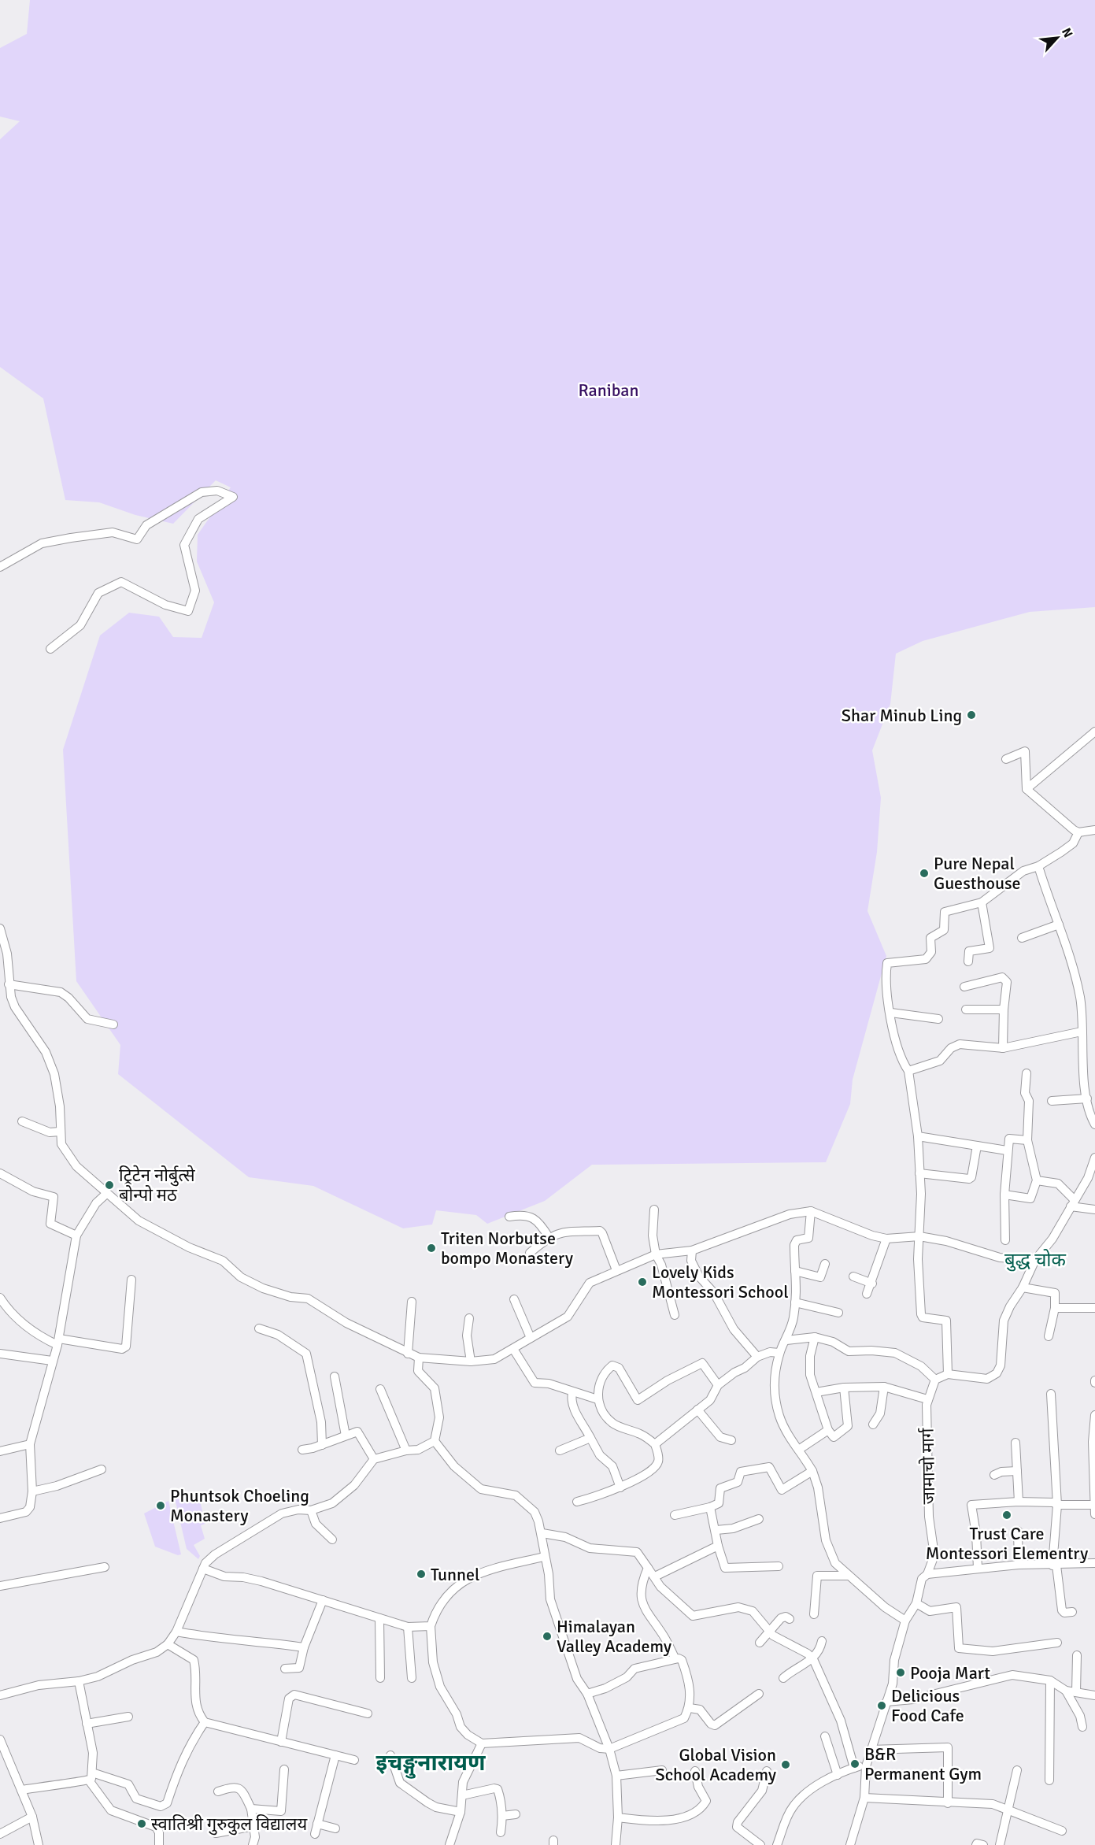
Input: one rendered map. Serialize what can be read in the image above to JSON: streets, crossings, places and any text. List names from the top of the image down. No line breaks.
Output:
{"streets":{"street":["जामाचो मार्ग"]},"districts":["बुद्ध चोक","इचङ्गुनारायण"],"parks":["Raniban"],"places":["Shar Minub Ling","Pure Nepal Guesthouse","ट्रिटेन नोर्बुत्से बोन्पो मठ","Triten Norbutse bompo Monastery","Lovely Kids Montessori School","Phuntsok Choeling Monastery","Trust Care Montessori Elementry","Tunnel","Himalayan Valley Academy","Pooja Mart","Delicious Food Cafe","B&R Permanent Gym","Global Vision School Academy","स्वातिश्री गुरुकुल विद्यालय"],"north":"top right"}
